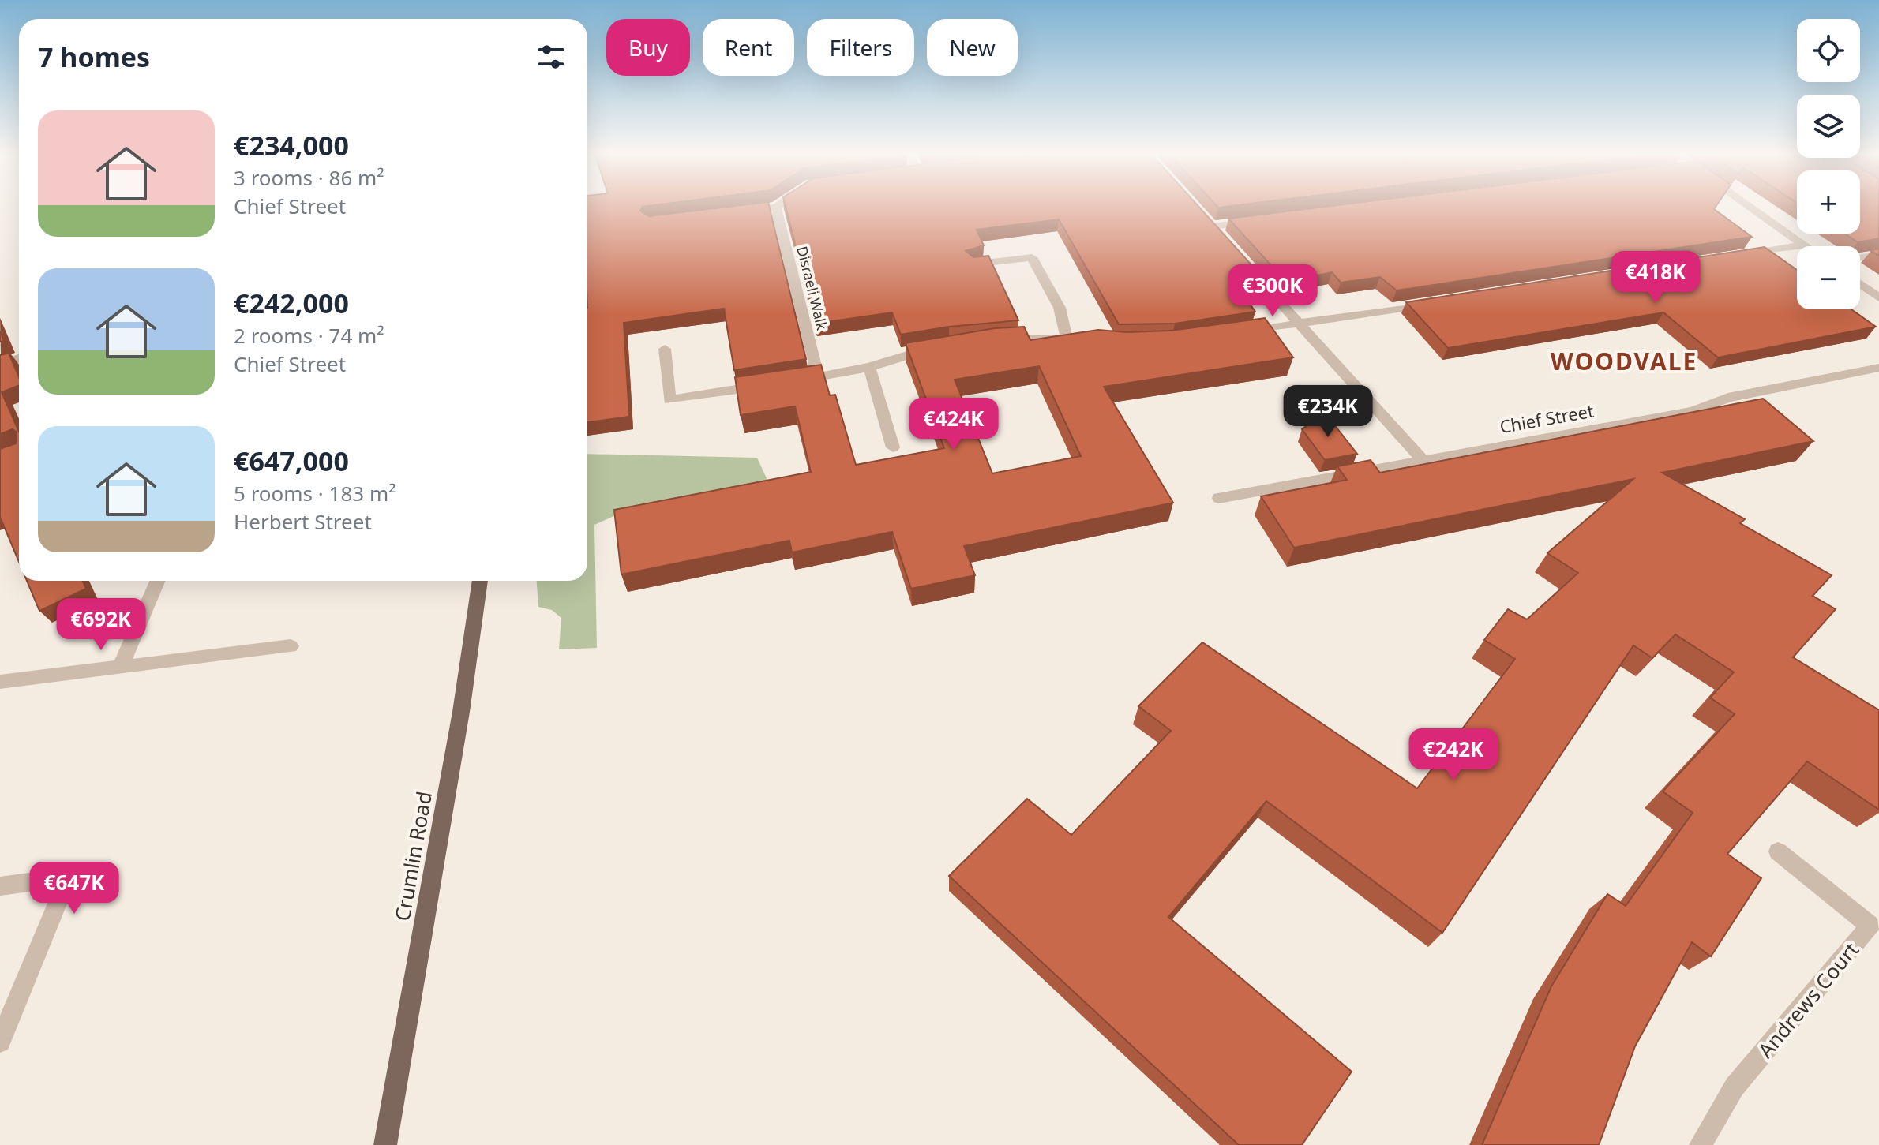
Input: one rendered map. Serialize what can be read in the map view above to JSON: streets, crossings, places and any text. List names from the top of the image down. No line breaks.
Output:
{"streets":{"main road":["Crumlin Road"],"street":["Disraeli Walk","Chief Street","Andrews Court"]},"districts":["WOODVALE"],"page":{"map_buttons":["+","−"],"chip":["Buy","Rent","Filters","New"],"heading":"7 homes","list":[{"name":"€234,000","note":"3 rooms · 86 m² · Chief Street"},{"name":"€242,000","note":"2 rooms · 74 m² · Chief Street"},{"name":"€647,000","note":"5 rooms · 183 m² · Herbert Street"}],"price":["€418K","€300K","€234K","€424K","€692K","€242K","€647K"]}}
